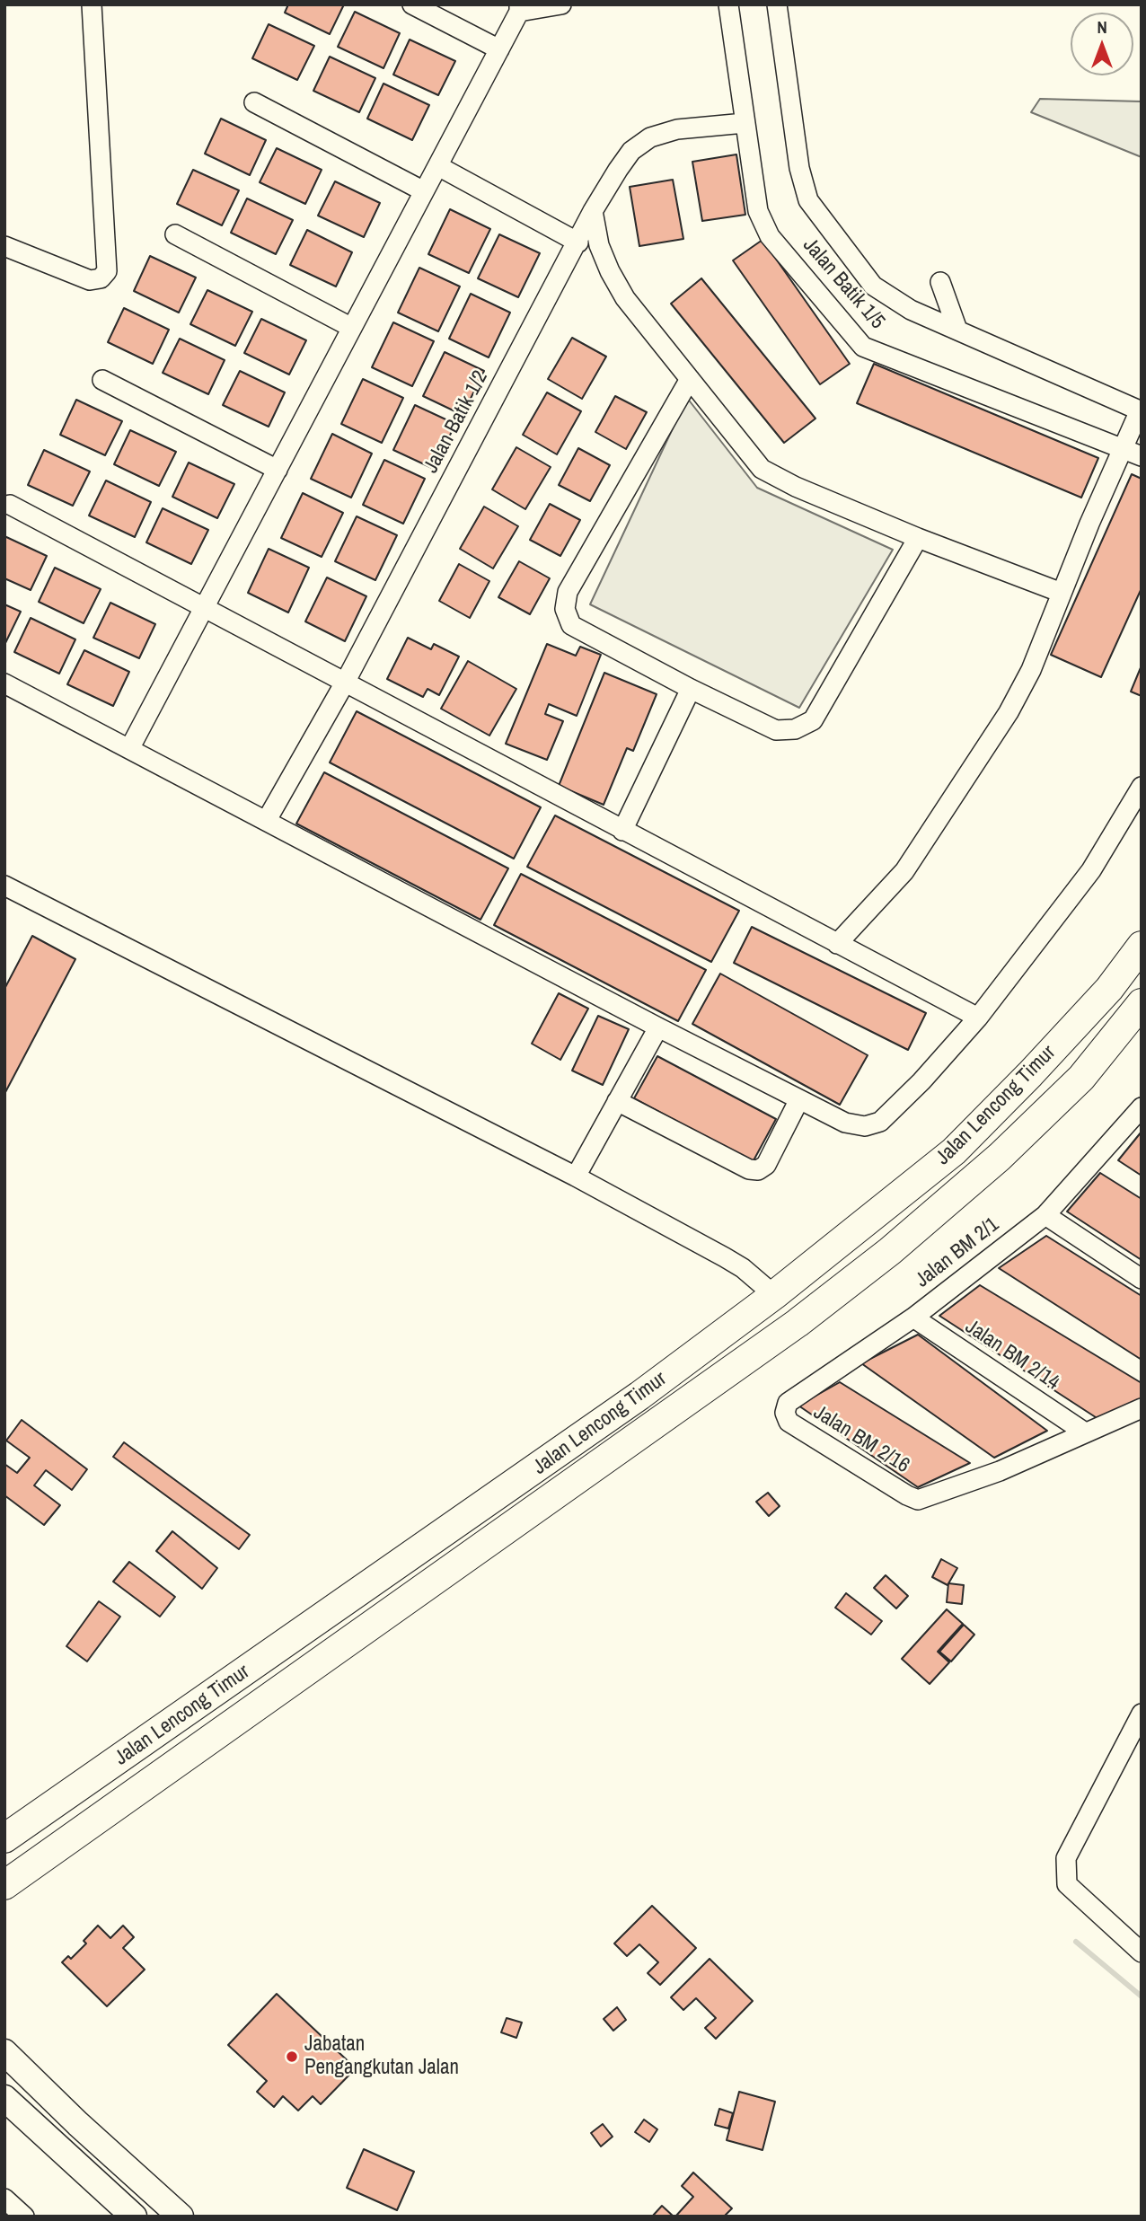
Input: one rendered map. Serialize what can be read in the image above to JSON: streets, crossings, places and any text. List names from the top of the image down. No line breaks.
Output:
{"streets":{"highway":["Jalan Lencong Timur"],"street":["Jalan Batik 1/5","Jalan Batik 1/2","Jalan BM 2/1","Jalan BM 2/14","Jalan BM 2/16"]},"crossings":[["Jalan Batik 1/5","Jalan Batik 1/2"],["Jalan BM 2/1","Jalan BM 2/14"],["Jalan BM 2/1","Jalan BM 2/16"],["Jalan BM 2/14","Jalan BM 2/16"]],"places":["Jabatan Pengangkutan Jalan"],"north":"top"}
